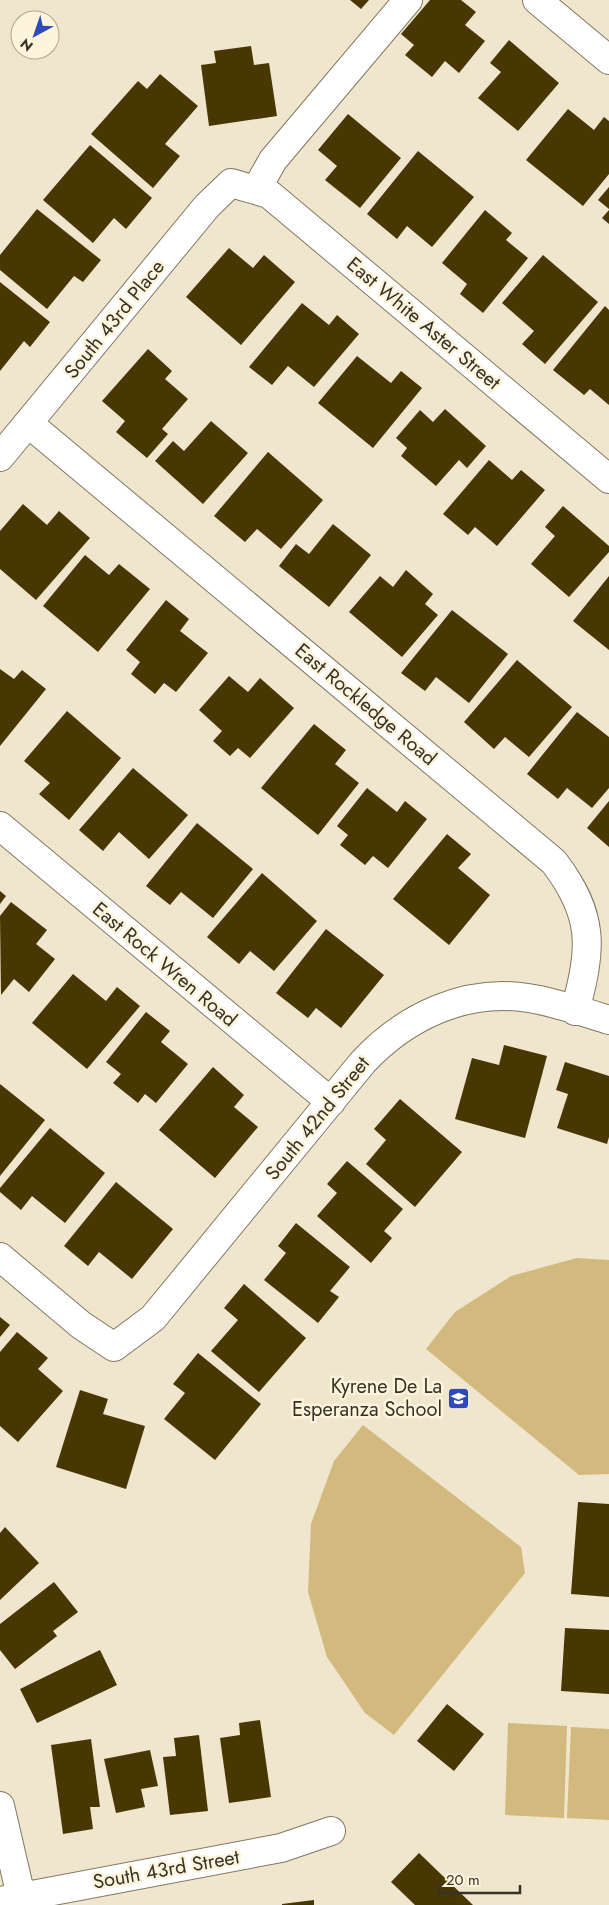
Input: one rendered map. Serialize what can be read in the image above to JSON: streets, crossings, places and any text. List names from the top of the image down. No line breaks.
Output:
{"streets":{"street":["South 43rd Place","East White Aster Street","East Rockledge Road","East Rock Wren Road","South 42nd Street","South 43rd Street"]},"crossings":[["South 43rd Place","East White Aster Street"],["South 43rd Place","East Rockledge Road"],["East Rockledge Road","South 42nd Street"],["East Rock Wren Road","South 42nd Street"]],"places":{"school or university":["Kyrene De La Esperanza School"]},"scale_bar":"20 m","north":"bottom left"}
